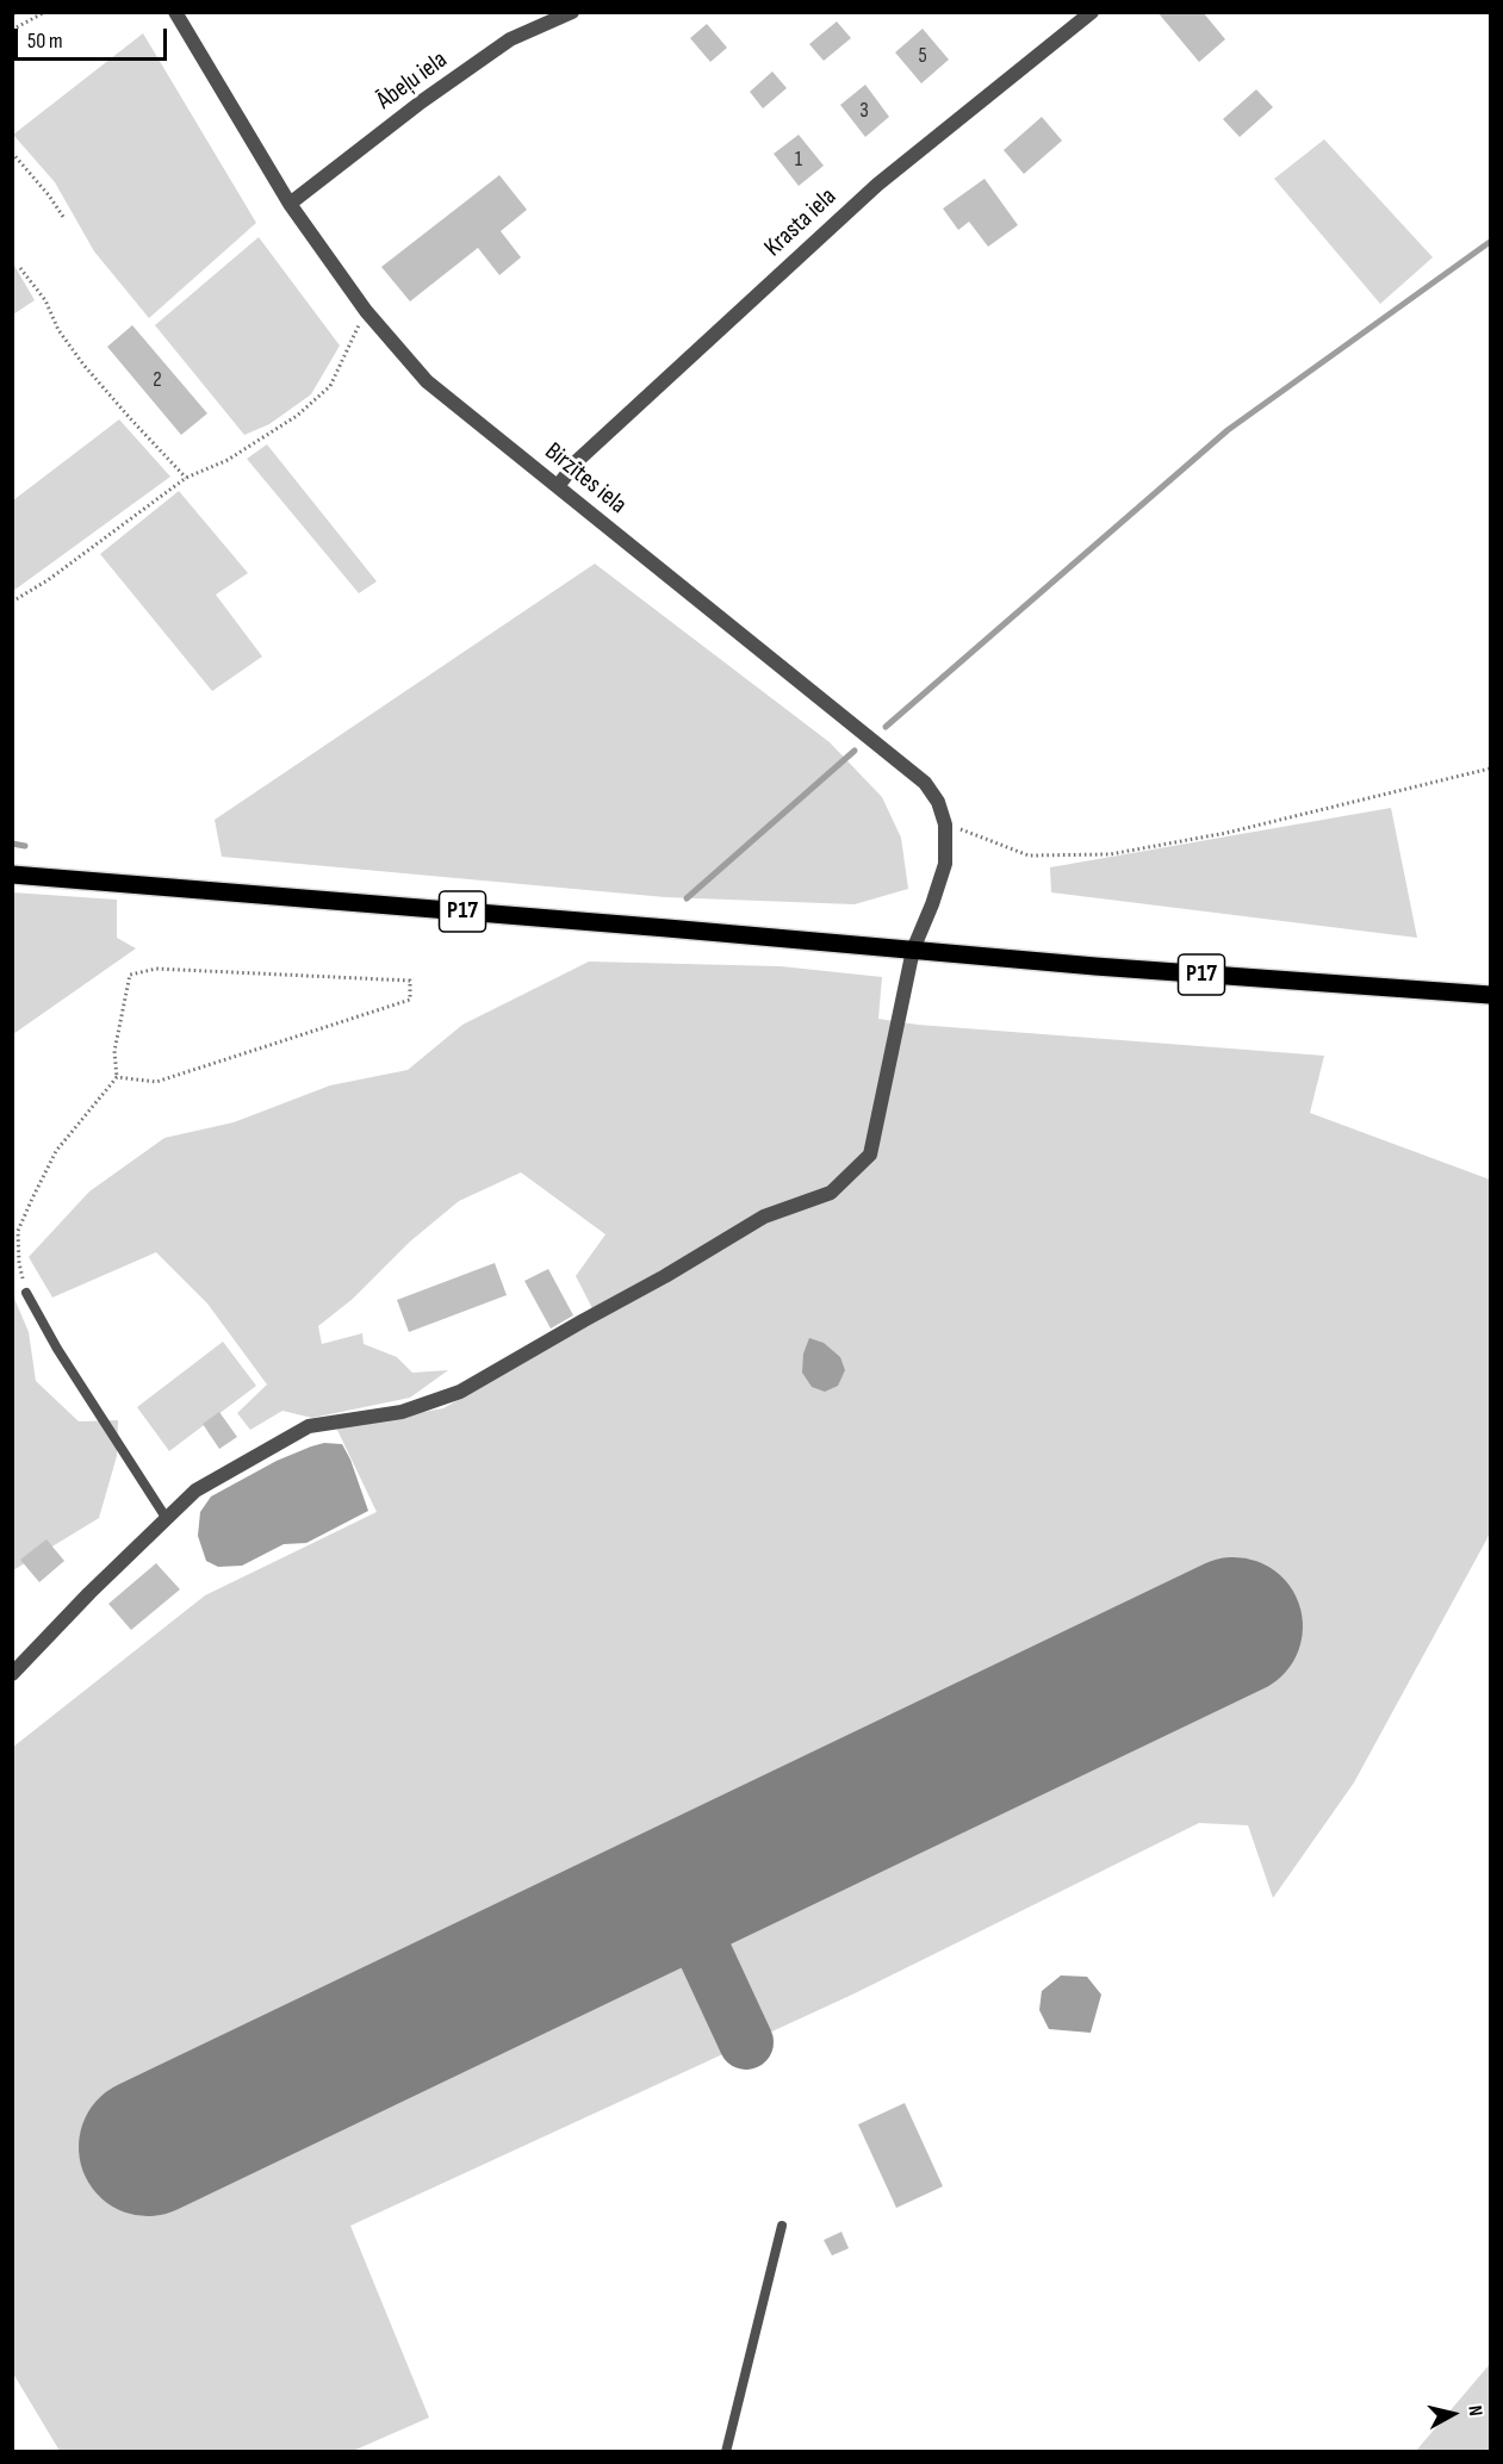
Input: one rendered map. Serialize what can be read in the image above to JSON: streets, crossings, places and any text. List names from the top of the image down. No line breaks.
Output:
{"streets":{"main road":["P17"],"street":["Ābeļu iela","Krasta iela","Birzītes iela"]},"crossings":[["Ābeļu iela","Birzītes iela"],["Krasta iela","Birzītes iela"],["Birzītes iela","P17"]],"house_numbers":["5","3","1","2"],"scale_bar":"50 m","north":"right"}
